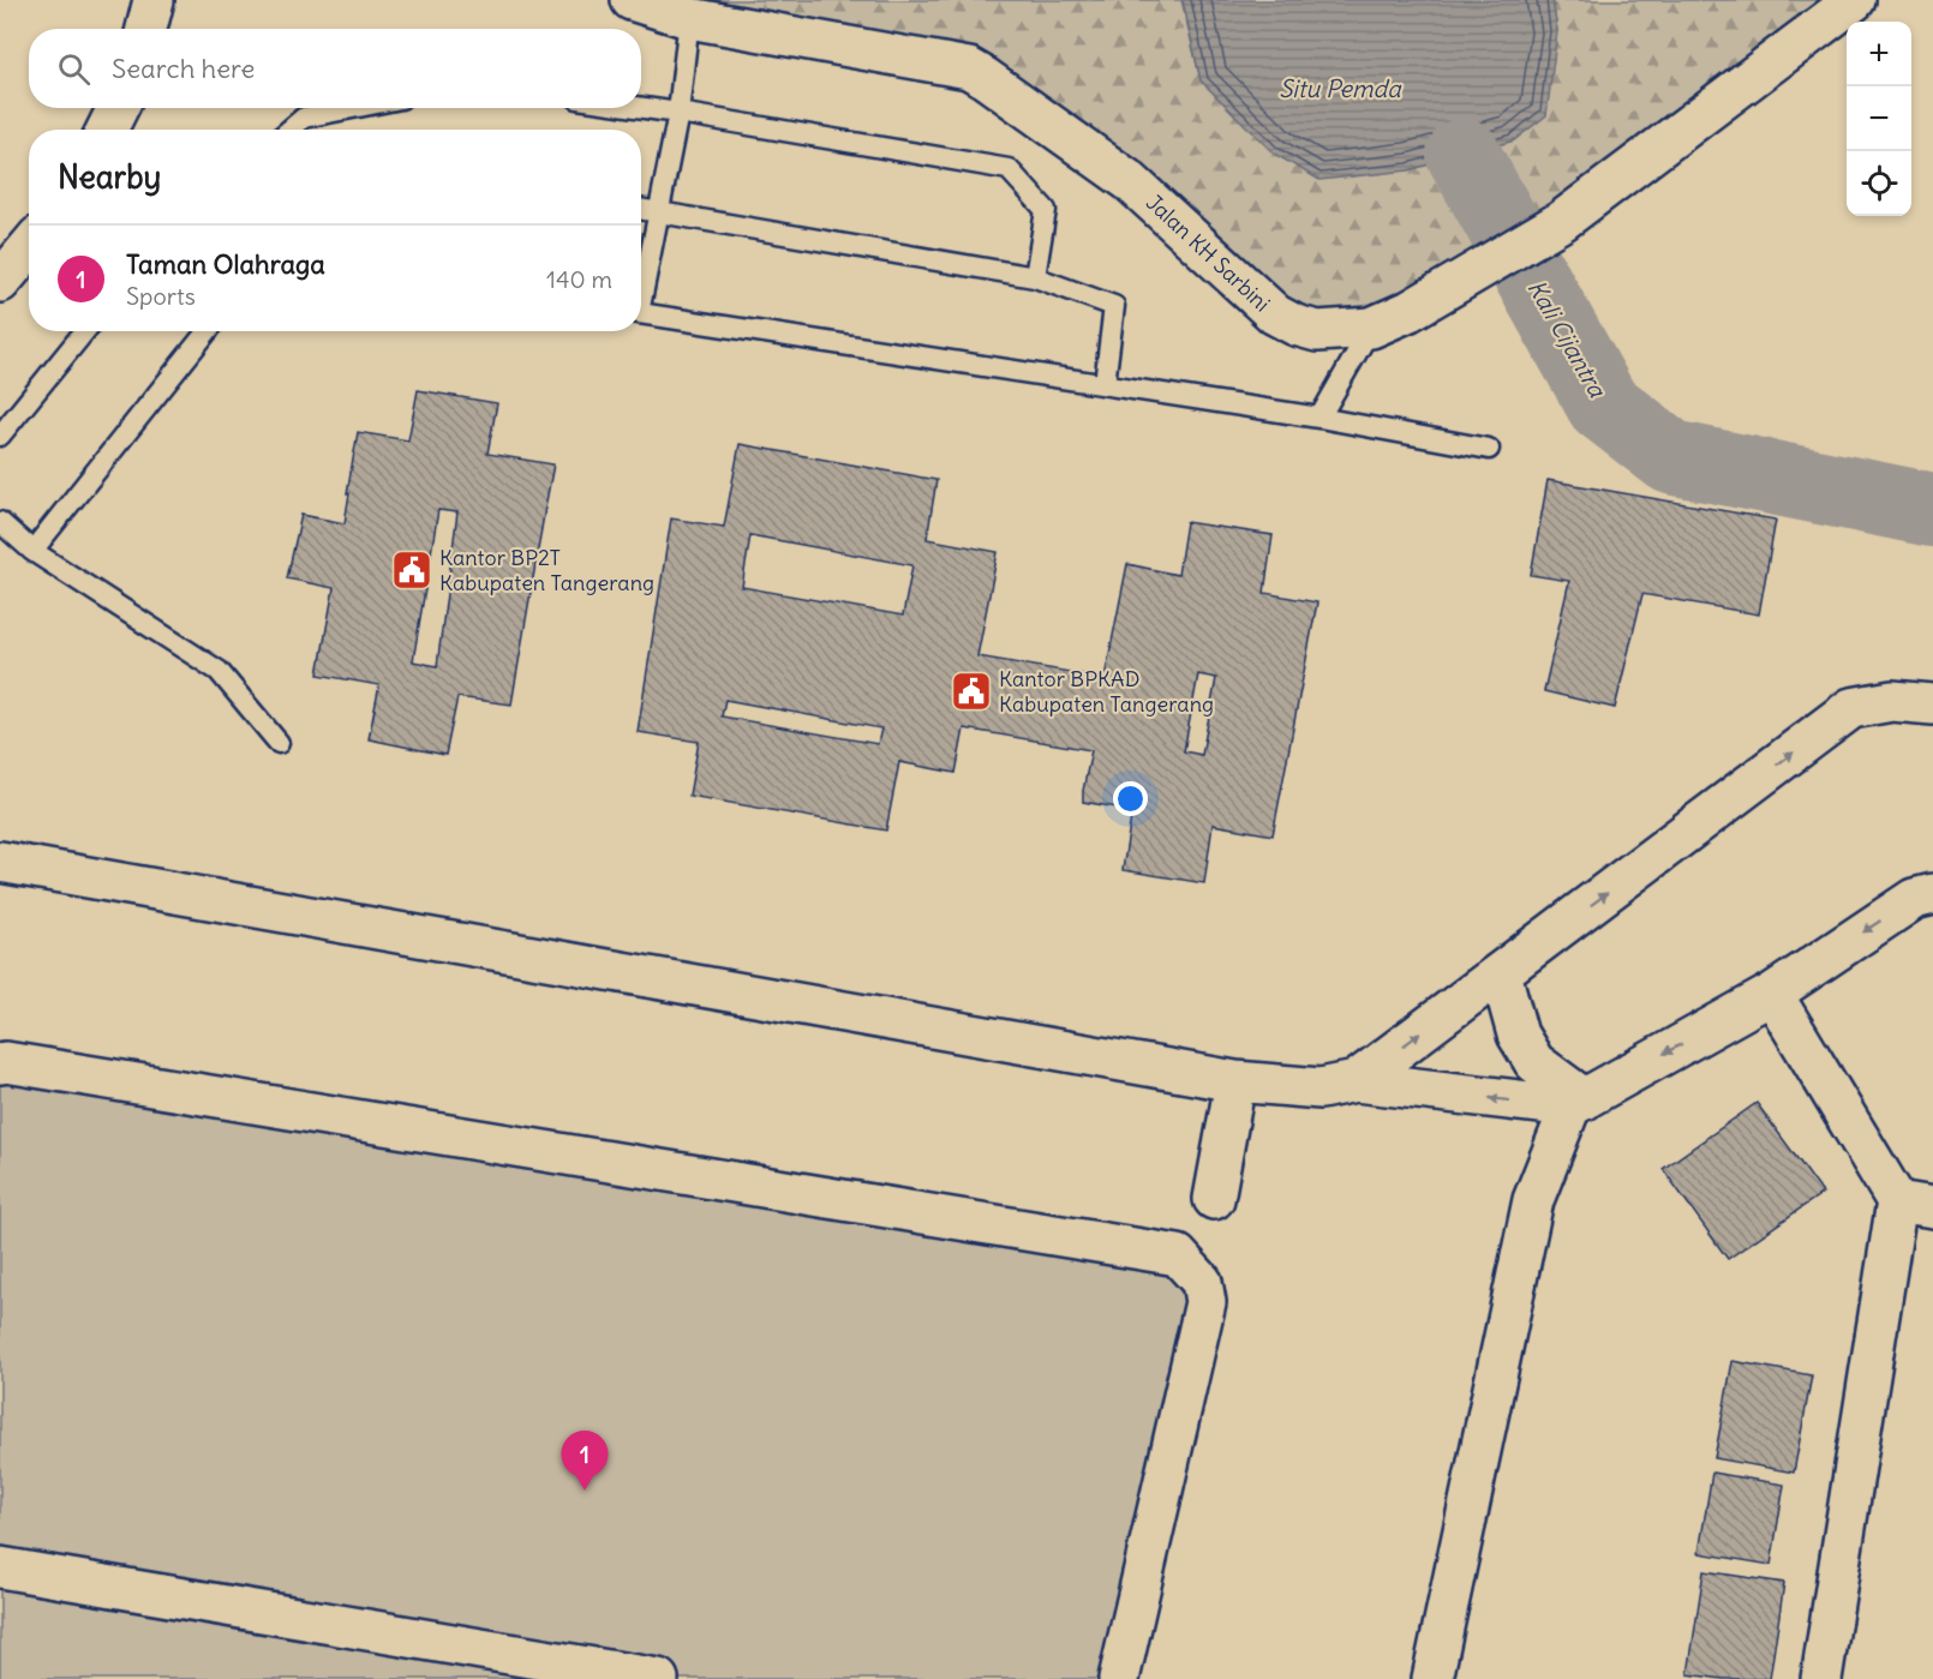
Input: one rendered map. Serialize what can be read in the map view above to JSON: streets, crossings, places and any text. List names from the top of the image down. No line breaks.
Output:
{"streets":{"street":["Jalan KH Sarbini"]},"water":["Situ Pemda","Kali Cijantra"],"places":{"public building":["Kantor BP2T Kabupaten Tangerang","Kantor BPKAD Kabupaten Tangerang"]},"page":{"map_buttons":["+","−"],"search":"Search here","heading":"Nearby","list":[{"mark":"1","name":"Taman Olahraga","note":"Sports","value":"140 m"}],"pins":"1"}}
